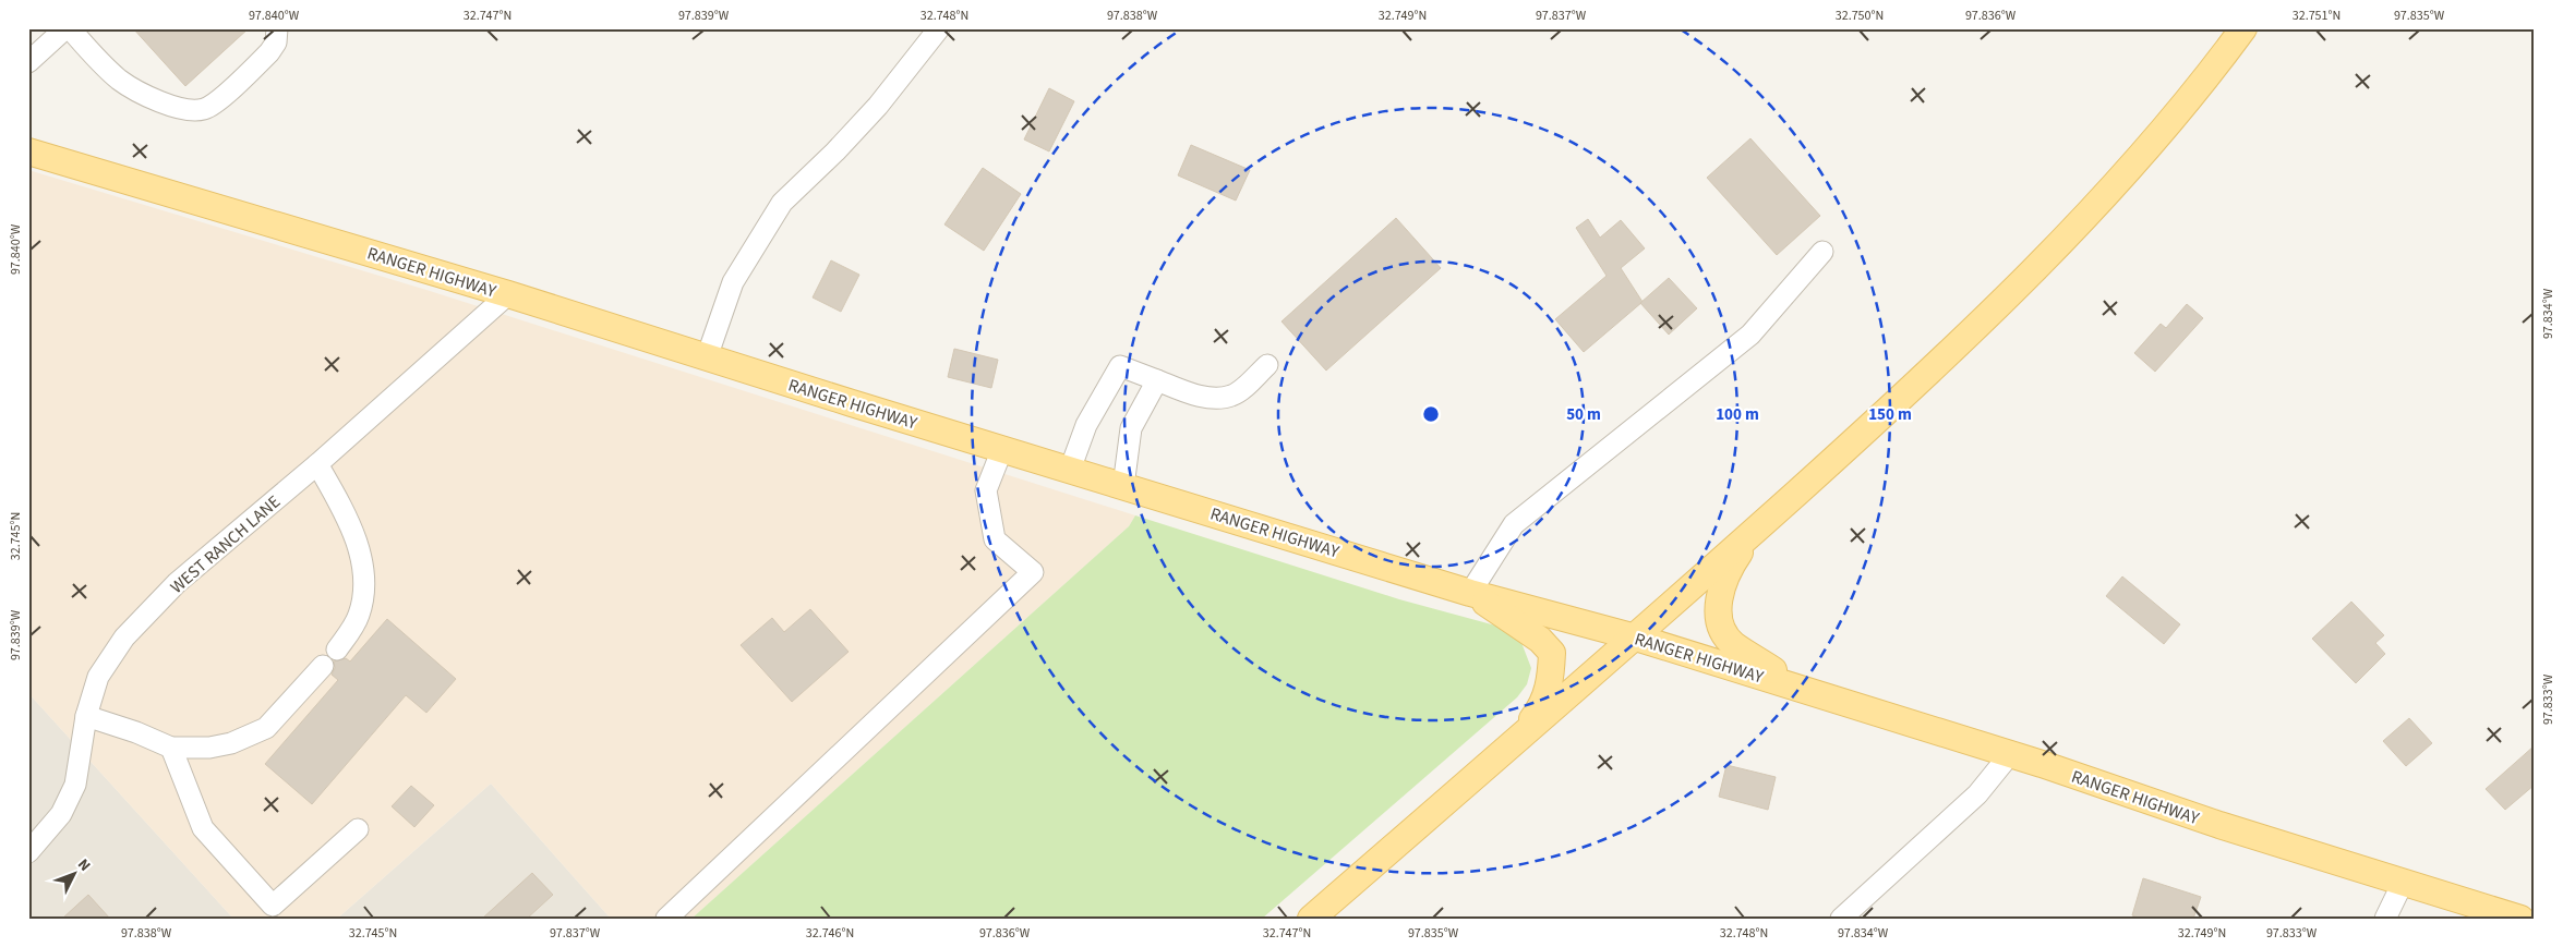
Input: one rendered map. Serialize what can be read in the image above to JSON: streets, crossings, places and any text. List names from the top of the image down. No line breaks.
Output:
{"streets":{"main road":["RANGER HIGHWAY"],"street":["WEST RANCH LANE"]},"crossings":[["RANGER HIGHWAY","WEST RANCH LANE"]],"north":"top right","coordinates":["97.840°W","32.747°N","97.839°W","32.748°N","97.838°W","32.749°N","97.837°W","32.750°N","97.836°W","32.751°N","97.835°W","97.834°W","32.745°N","97.833°W","32.746°N"],"rings":["50 m","100 m","150 m"]}
